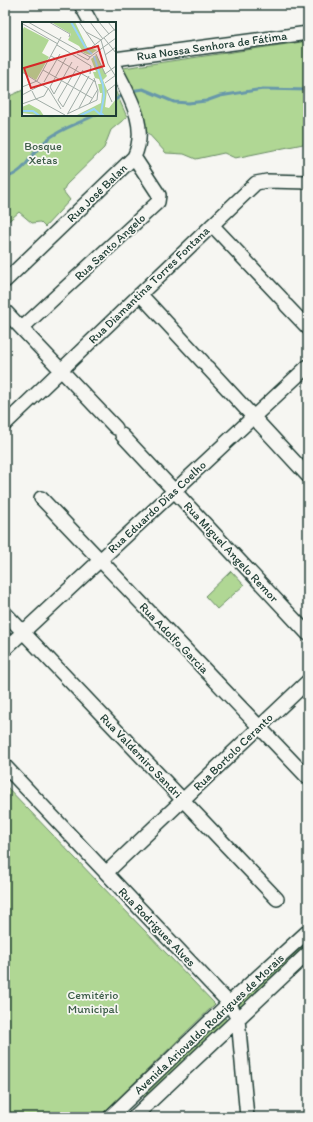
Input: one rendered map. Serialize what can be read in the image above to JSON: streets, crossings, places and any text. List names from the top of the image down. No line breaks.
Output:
{"streets":{"street":["Rua Nossa Senhora de Fátima","Rua José Balan","Rua Santo Angelo","Rua Diamantina Torres Fontana","Rua Eduardo Dias Coelho","Rua Miguel Angelo Remor","Rua Adolfo Garcia","Rua Bortolo Ceranto","Rua Valdemiro Sandri","Rua Rodrigues Alves","Avenida Ariovaldo Rodrigues de Morais"]},"crossings":[["Rua José Balan","Rua Santo Angelo"],["Rua Santo Angelo","Rua Miguel Angelo Remor"],["Rua Diamantina Torres Fontana","Rua Miguel Angelo Remor"],["Rua Eduardo Dias Coelho","Rua Miguel Angelo Remor"],["Rua Eduardo Dias Coelho","Rua Adolfo Garcia"],["Rua Eduardo Dias Coelho","Rua Valdemiro Sandri"],["Rua Adolfo Garcia","Rua Bortolo Ceranto"],["Rua Bortolo Ceranto","Rua Valdemiro Sandri"],["Rua Bortolo Ceranto","Rua Rodrigues Alves"],["Rua Rodrigues Alves","Avenida Ariovaldo Rodrigues de Morais"]],"parks":["Bosque Xetas","Cemitério Municipal"]}
